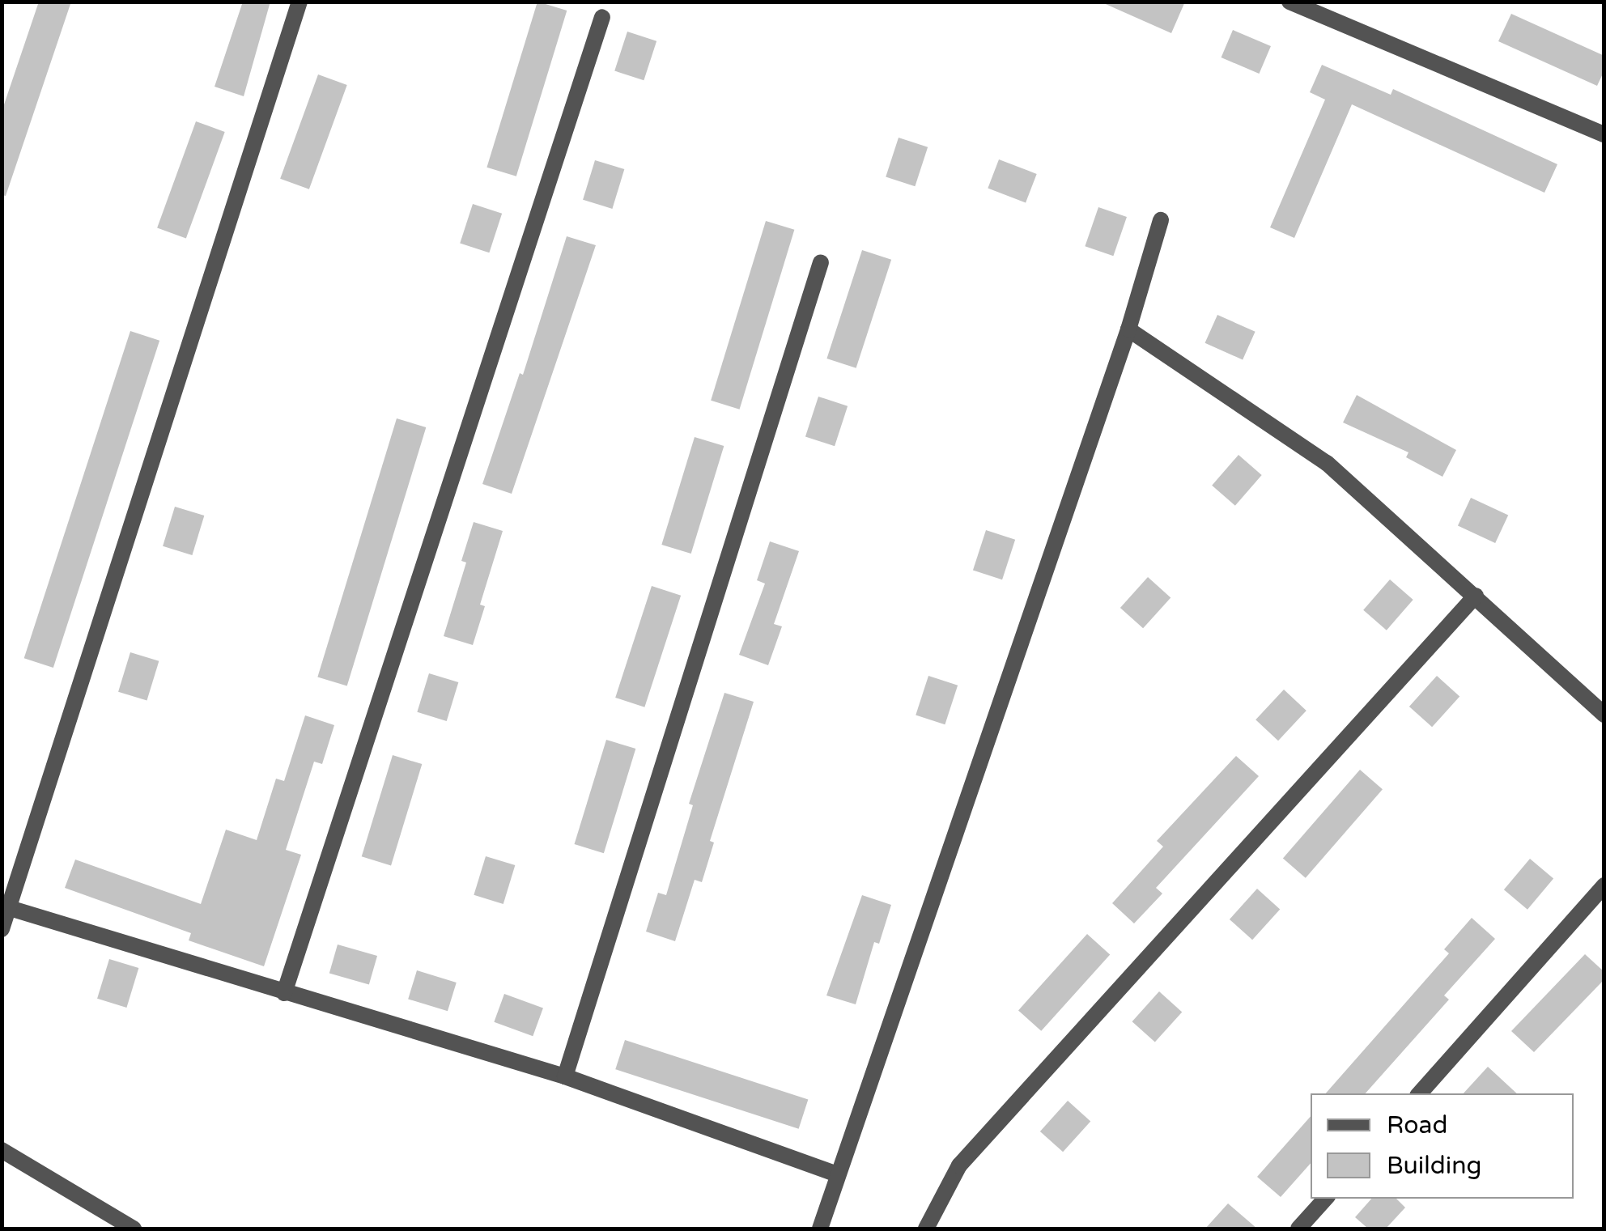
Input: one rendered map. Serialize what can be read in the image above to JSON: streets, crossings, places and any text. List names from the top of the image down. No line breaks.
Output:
{"legend":["Road","Building"]}
